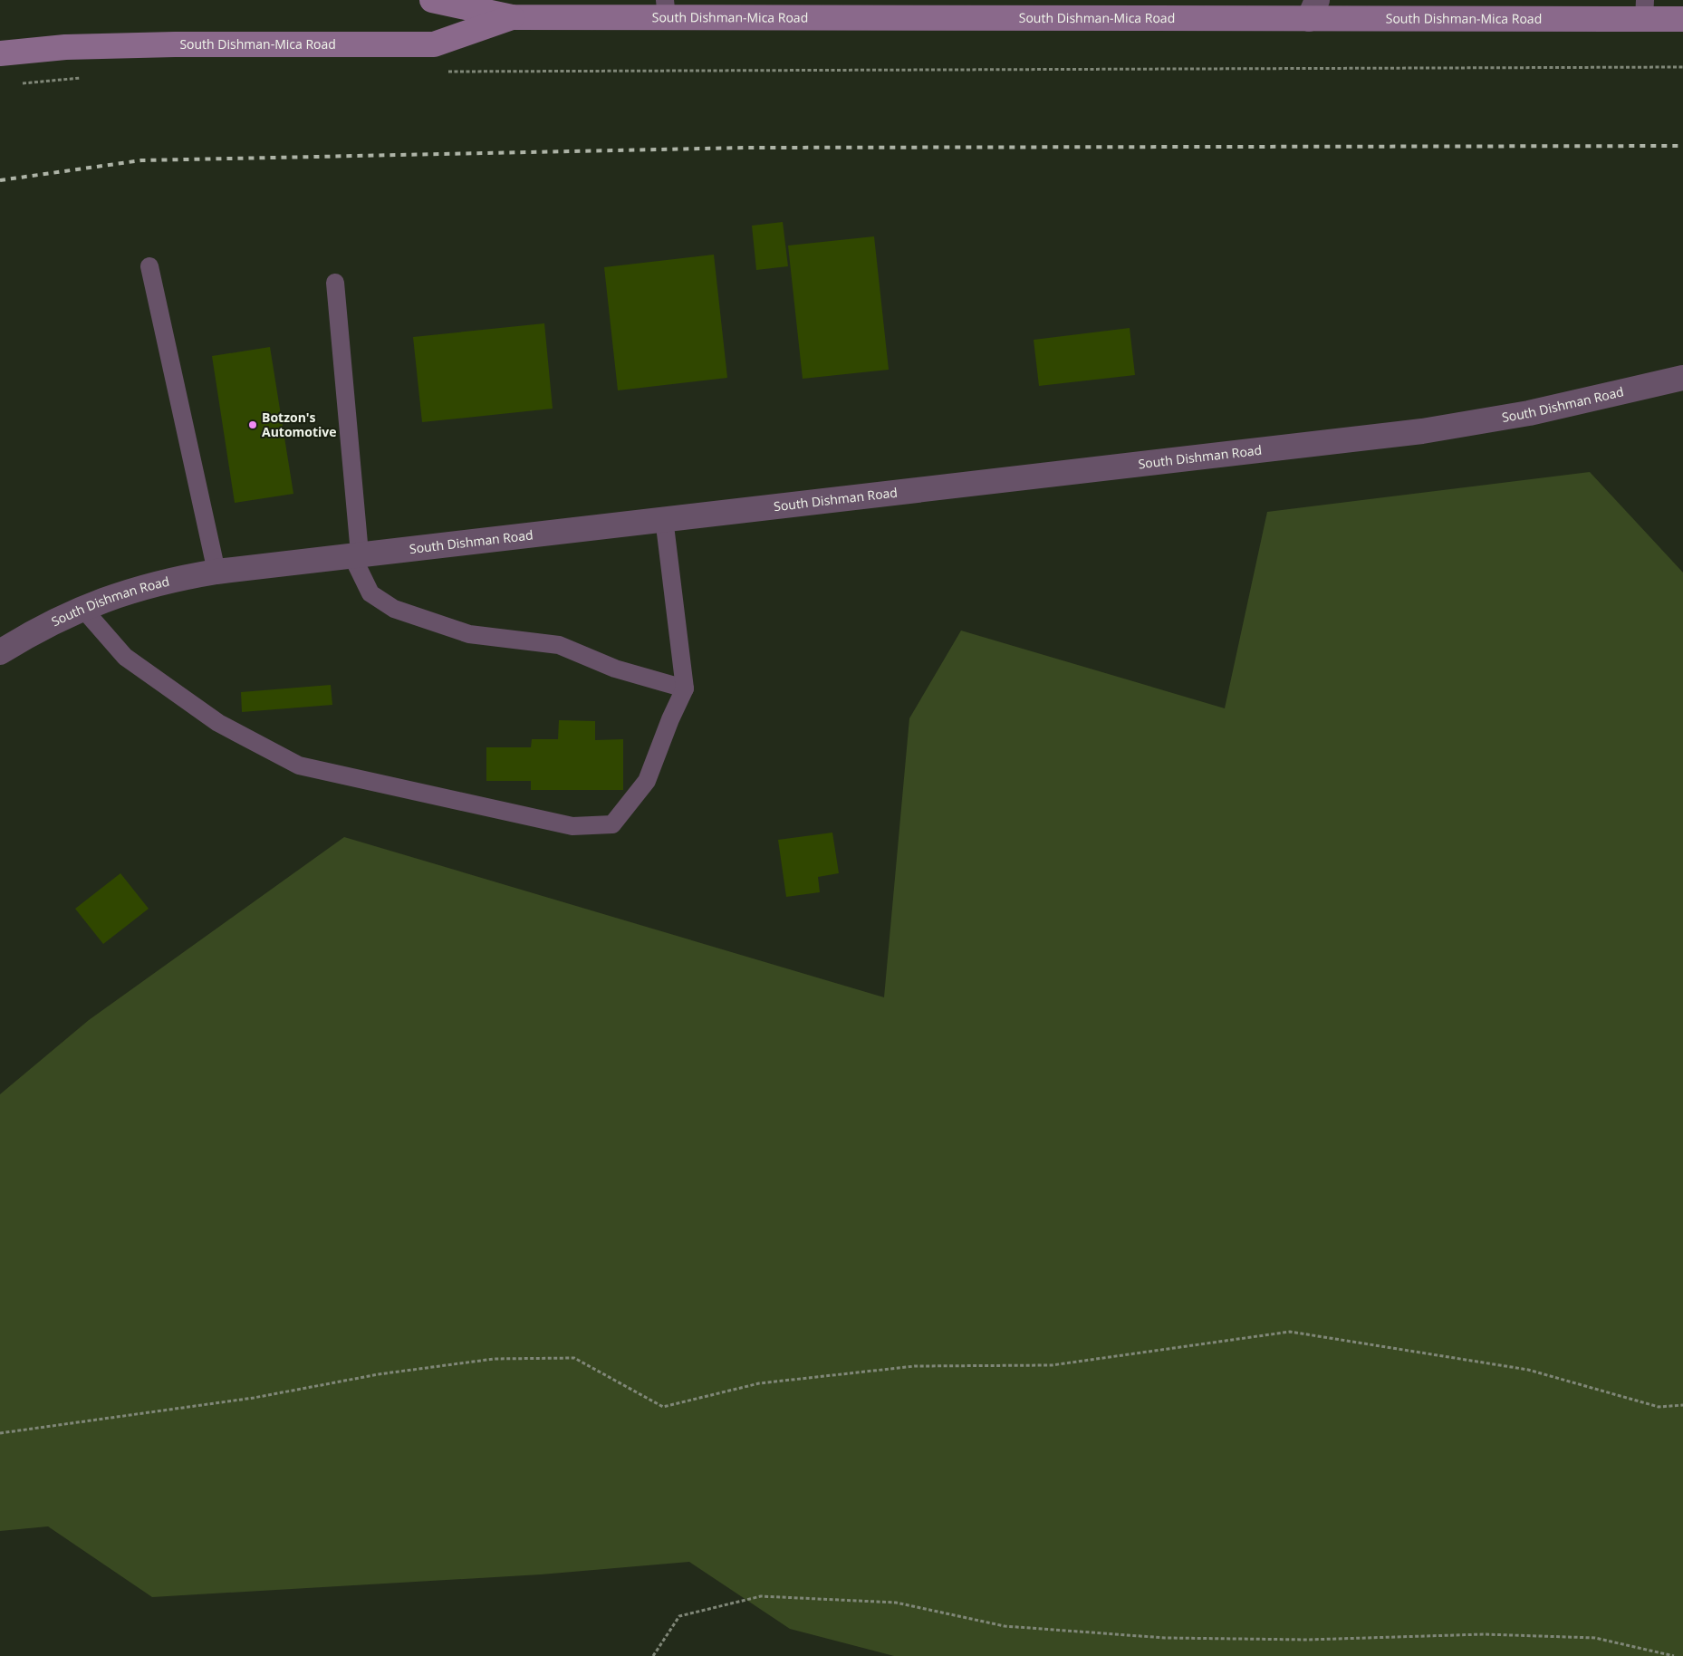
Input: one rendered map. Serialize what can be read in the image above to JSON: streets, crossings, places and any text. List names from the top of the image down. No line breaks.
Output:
{"streets":{"main road":["South Dishman-Mica Road"],"street":["South Dishman Road"]},"places":["Botzon's Automotive"]}
